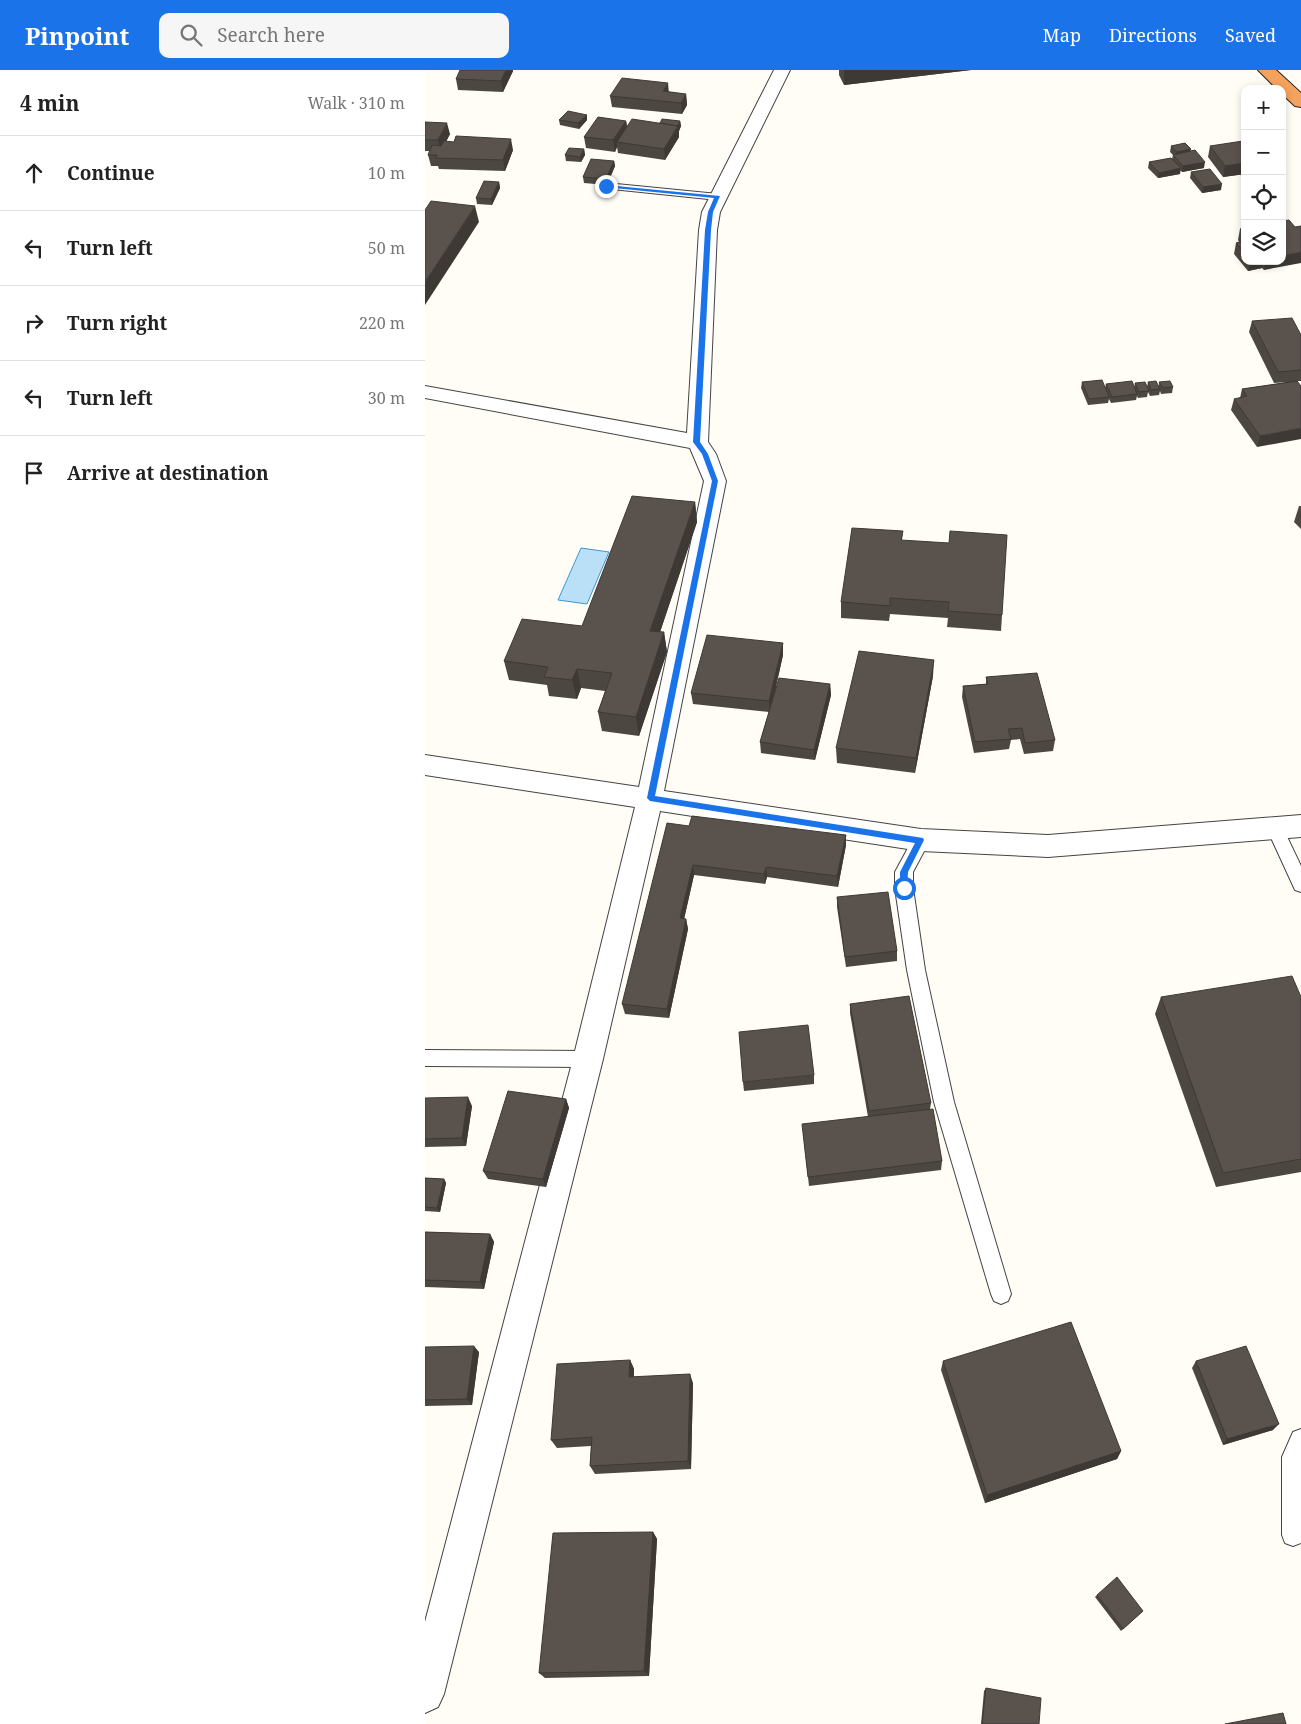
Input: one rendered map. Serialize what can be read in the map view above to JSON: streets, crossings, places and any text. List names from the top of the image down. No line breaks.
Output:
{"page":{"header":"Pinpoint","search":"Search here","nav":["Map","Directions","Saved"],"heading":["4 min","Walk · 310 m"],"map_buttons":["+","−"],"list":[["Continue","10 m"],["Turn left","50 m"],["Turn right","220 m"],["Turn left","30 m"],"Arrive at destination"]}}
